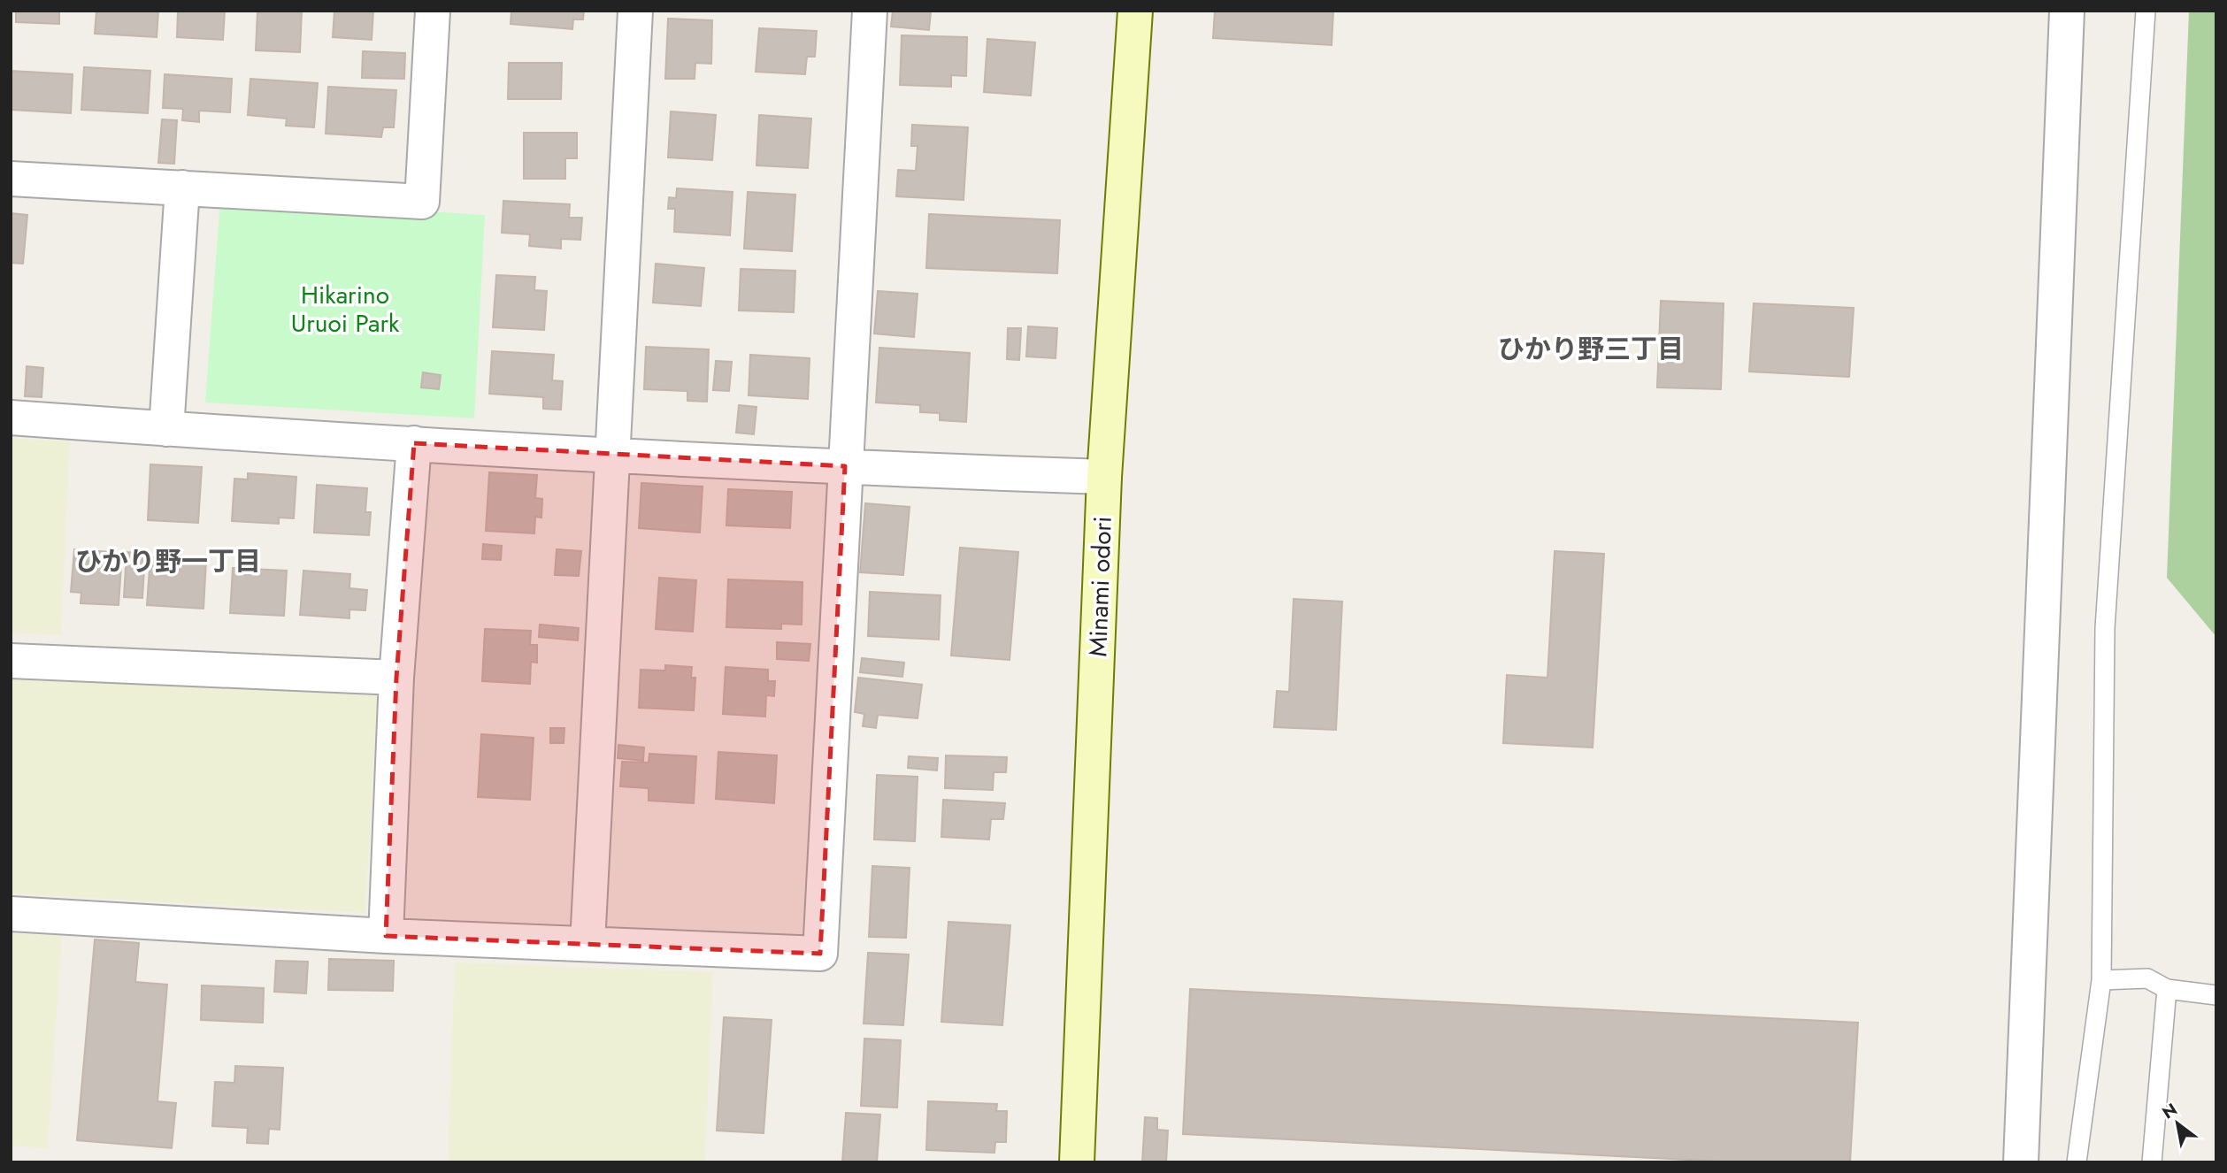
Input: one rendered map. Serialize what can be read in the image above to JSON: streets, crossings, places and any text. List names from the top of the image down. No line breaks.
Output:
{"streets":{"street":["Minami odori"]},"districts":["ひかり野三丁目","ひかり野一丁目"],"parks":["Hikarino Uruoi Park"],"north":"top left"}
